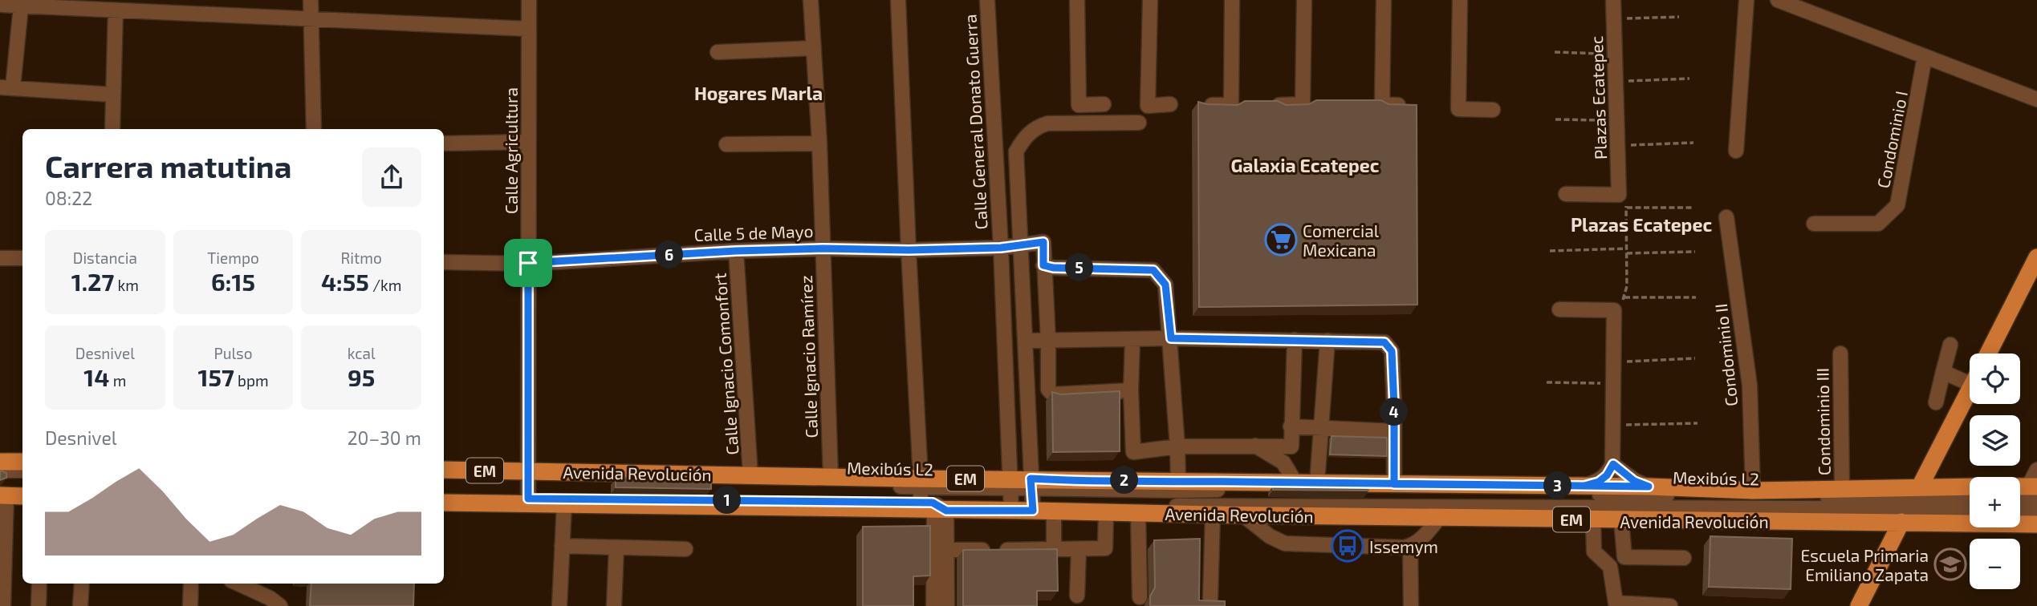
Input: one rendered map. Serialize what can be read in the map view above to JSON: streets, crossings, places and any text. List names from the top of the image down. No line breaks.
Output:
{"streets":{"main road":["EM","Avenida Revolución"],"street":["Plazas Ecatepec","Calle General Donato Guerra","Condominio I","Calle Agricultura","Calle 5 de Mayo","Condominio II","Calle Ignacio Ramírez","Calle Ignacio Comonfort","Condominio III","Mexibús L2"]},"crossings":[["Calle General Donato Guerra","Calle 5 de Mayo"],["Calle General Donato Guerra","Avenida Revolución"],["Calle Agricultura","Calle 5 de Mayo"],["Calle Agricultura","Mexibús L2"],["Calle Agricultura","Avenida Revolución"],["Calle 5 de Mayo","Calle Ignacio Ramírez"],["Calle 5 de Mayo","Calle Ignacio Comonfort"],["Condominio II","Avenida Revolución"],["Calle Ignacio Ramírez","Avenida Revolución"],["Calle Ignacio Comonfort","Avenida Revolución"],["Condominio III","Avenida Revolución"],["Mexibús L2","Avenida Revolución"]],"districts":["Hogares Marla","Galaxia Ecatepec","Plazas Ecatepec"],"places":{"supermarket":["Comercial Mexicana"],"bus stop":["Issemym"],"school or university":["Escuela Primaria Emiliano Zapata"]},"page":{"heading":["Carrera matutina","08:22"],"stats":[["Distancia","1.27 km"],["Tiempo","6:15"],["Ritmo","4:55 /km"],["Desnivel","14 m"],["Pulso","157 bpm"],["kcal","95"]],"pins":["6","5","4","2","3","1"],"map_buttons":["+","−"],"chart":["Desnivel","20–30 m"]}}
